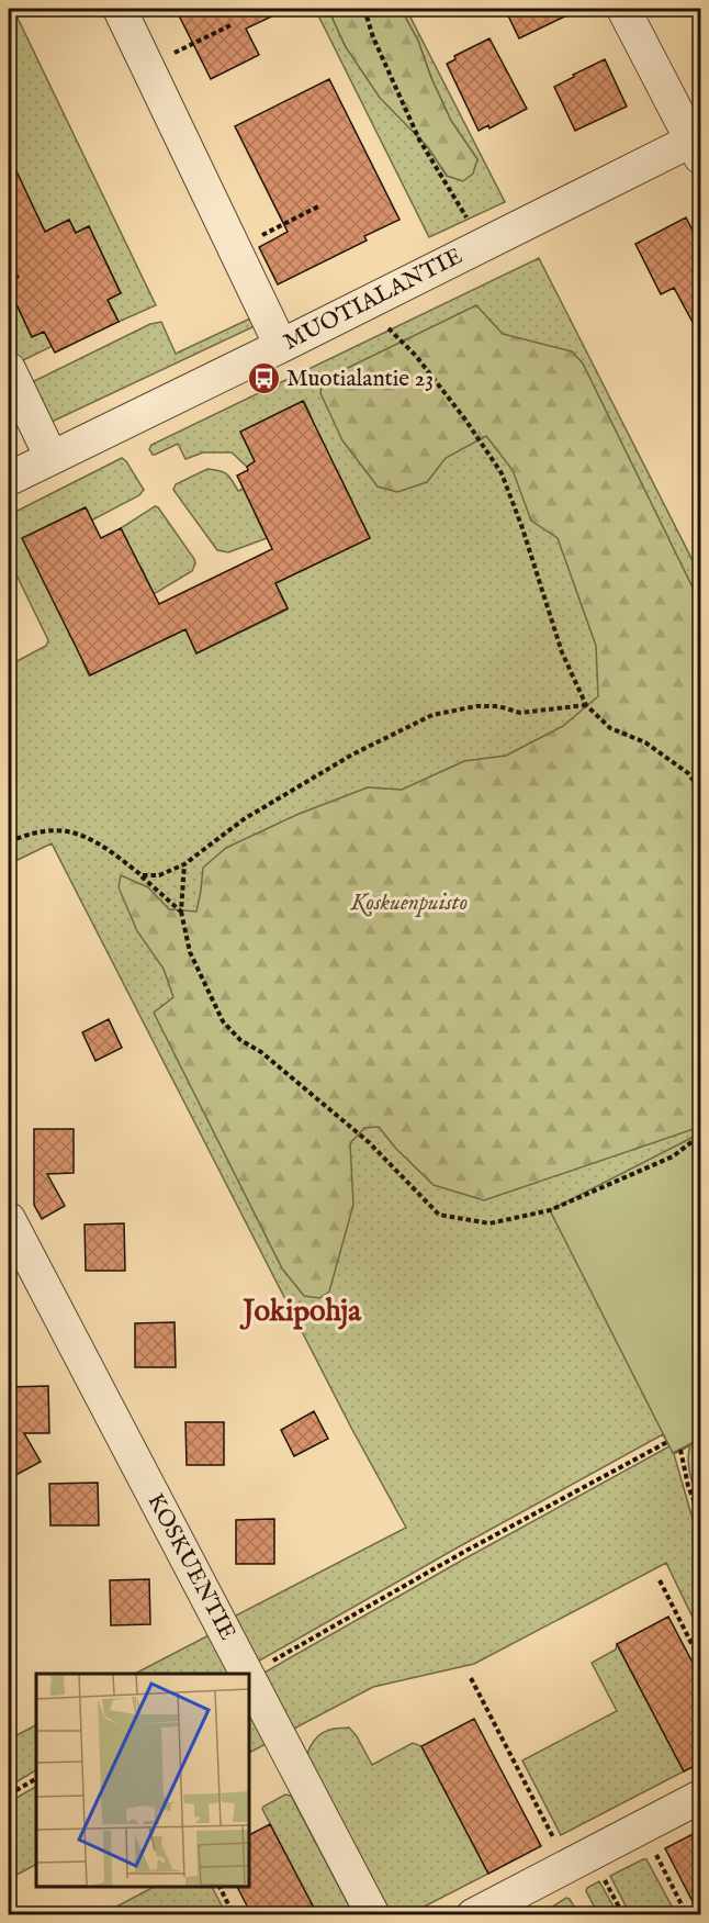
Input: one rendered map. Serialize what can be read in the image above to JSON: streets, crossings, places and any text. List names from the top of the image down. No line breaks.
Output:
{"streets":{"street":["MUOTIALANTIE","KOSKUENTIE"]},"districts":["Jokipohja"],"parks":["Koskuenpuisto"],"places":{"bus stop":["Muotialantie 23"]}}
